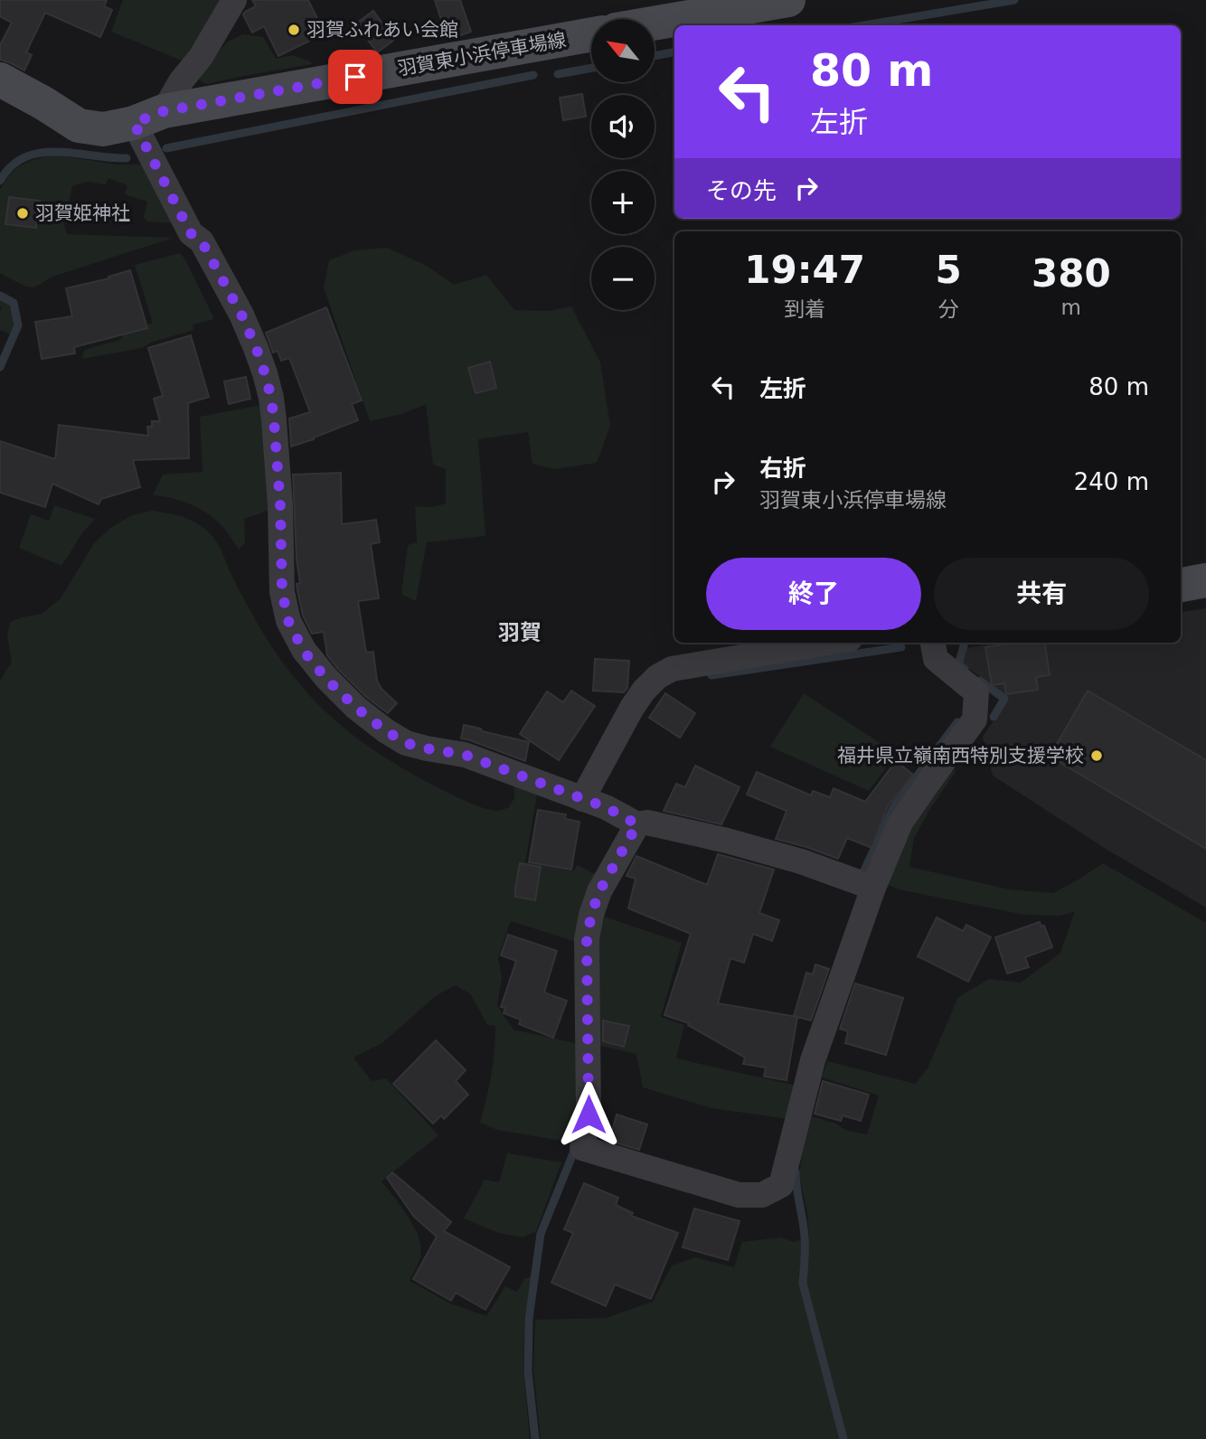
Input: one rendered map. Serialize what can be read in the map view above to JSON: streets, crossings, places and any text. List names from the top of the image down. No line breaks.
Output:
{"streets":{"main road":["羽賀東小浜停車場線"]},"districts":["羽賀"],"places":["羽賀ふれあい会館","羽賀姫神社","福井県立嶺南西特別支援学校"],"north":"top left","page":{"map_buttons":["+","−"],"turn":["80 m","左折"],"then":"その先","eta":["19:47","到着","5","分","380","m"],"list":[{"name":"左折","value":"80 m"},{"name":"右折","note":"羽賀東小浜停車場線","value":"240 m"}],"buttons":["終了","共有"]}}
